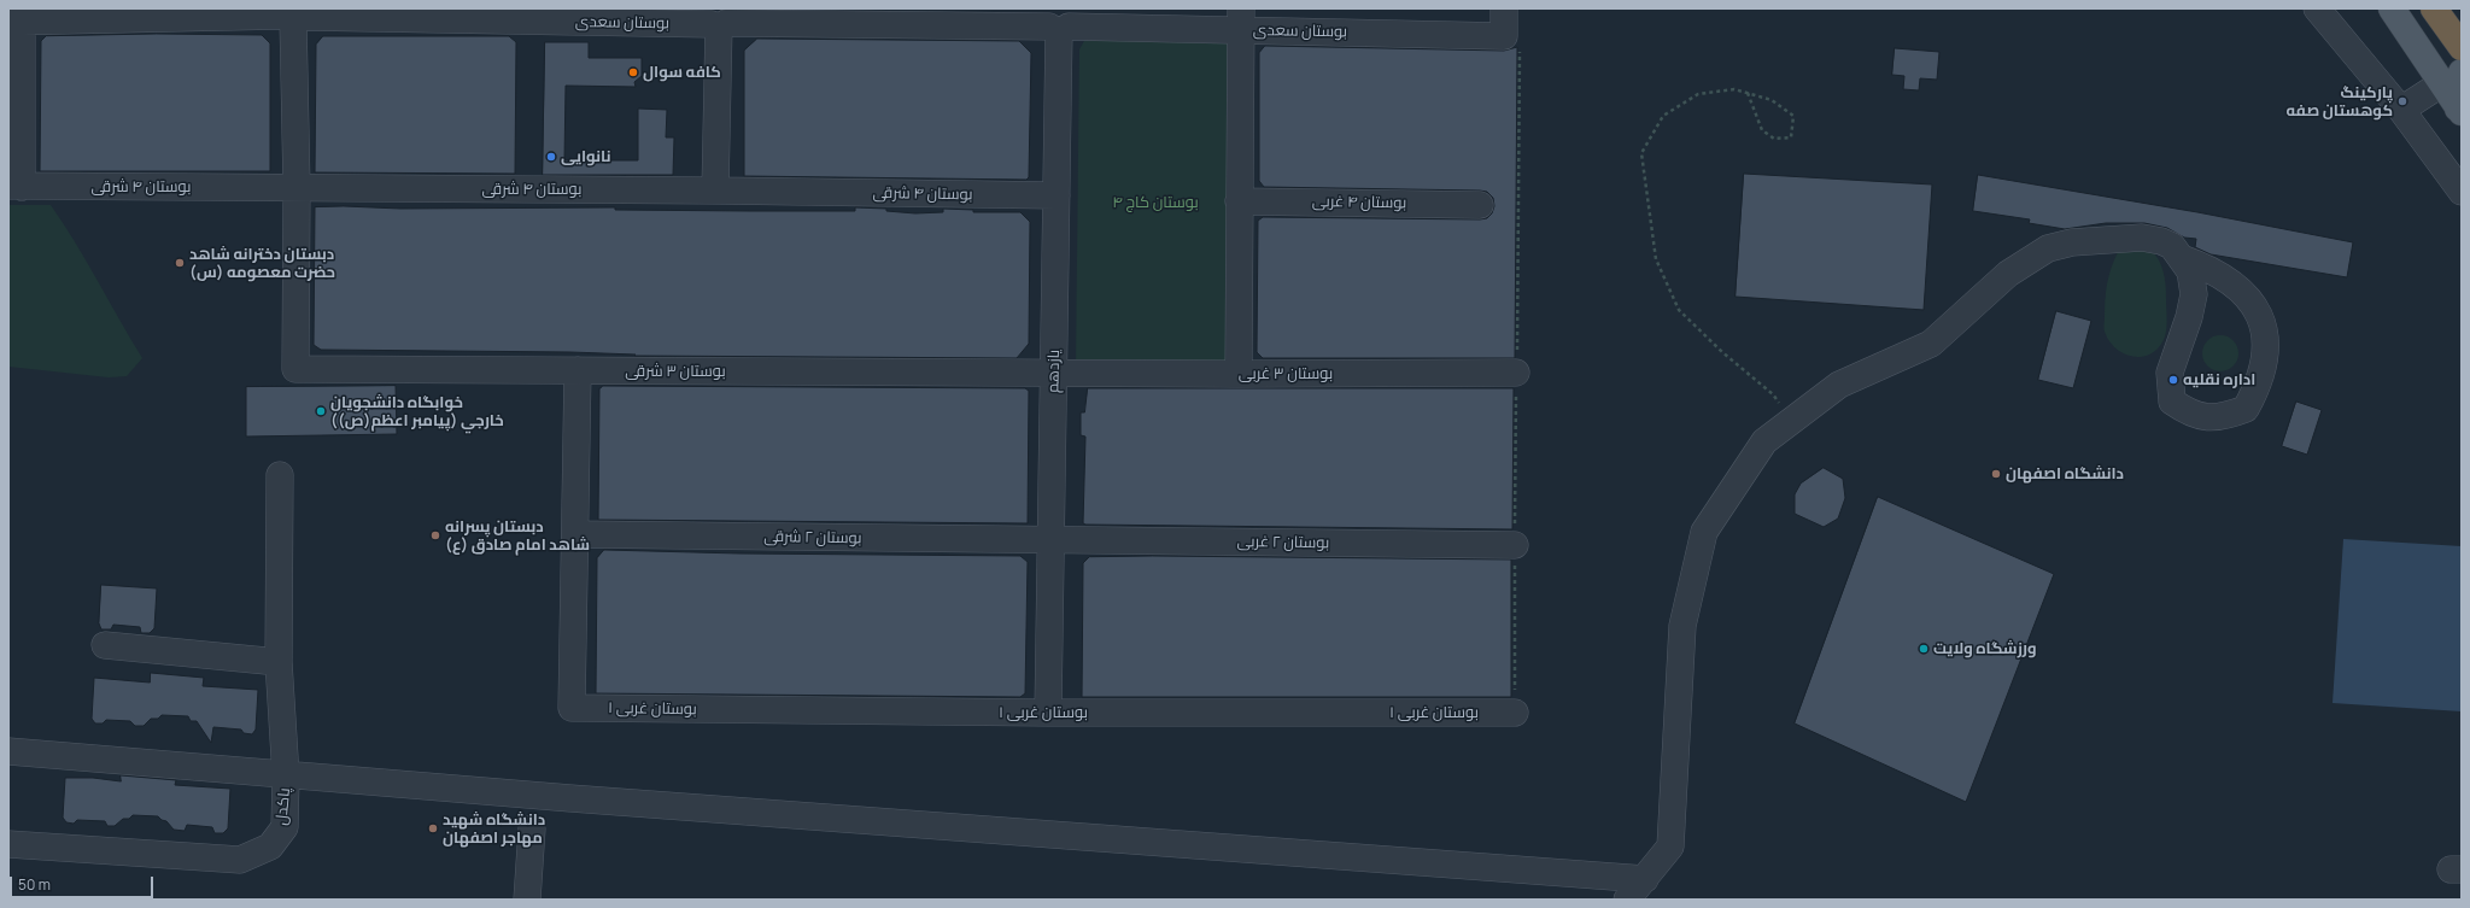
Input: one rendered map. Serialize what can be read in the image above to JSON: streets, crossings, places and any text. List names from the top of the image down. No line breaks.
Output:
{"streets":{"street":["بوستان سعدی","بوستان ۴ شرقی","بوستان ۴ غربی","بوستان ۳ شرقی","یازدهم","بوستان ۳ غربی","بوستان ۲ شرقی","بوستان ۲ غربی","بوستان غربی ۱","پاکدل"]},"crossings":[["بوستان سعدی","یازدهم"],["بوستان ۴ شرقی","بوستان ۳ شرقی"],["بوستان ۴ شرقی","یازدهم"],["بوستان ۳ شرقی","یازدهم"],["بوستان ۳ شرقی","بوستان ۳ غربی"],["یازدهم","بوستان ۳ غربی"],["یازدهم","بوستان ۲ شرقی"],["یازدهم","بوستان ۲ غربی"],["یازدهم","بوستان غربی ۱"],["بوستان ۲ شرقی","بوستان ۲ غربی"],["بوستان ۲ شرقی","بوستان غربی ۱"]],"parks":["بوستان کاج ۴"],"places":["کافه سوال","پارکینگ کوهستان صفه","نانوایی","دبستان دخترانه شاهد حضرت معصومه (س)","اداره نقليه","خوابگاه دانشجويان خارجي (پيامبر اعظم(ص))","دانشگاه اصفهان","دبستان پسرانه شاهد امام صادق (ع)","ورزشگاه ولایت","دانشگاه شهید مهاجر اصفهان"],"scale_bar":"50 m"}
